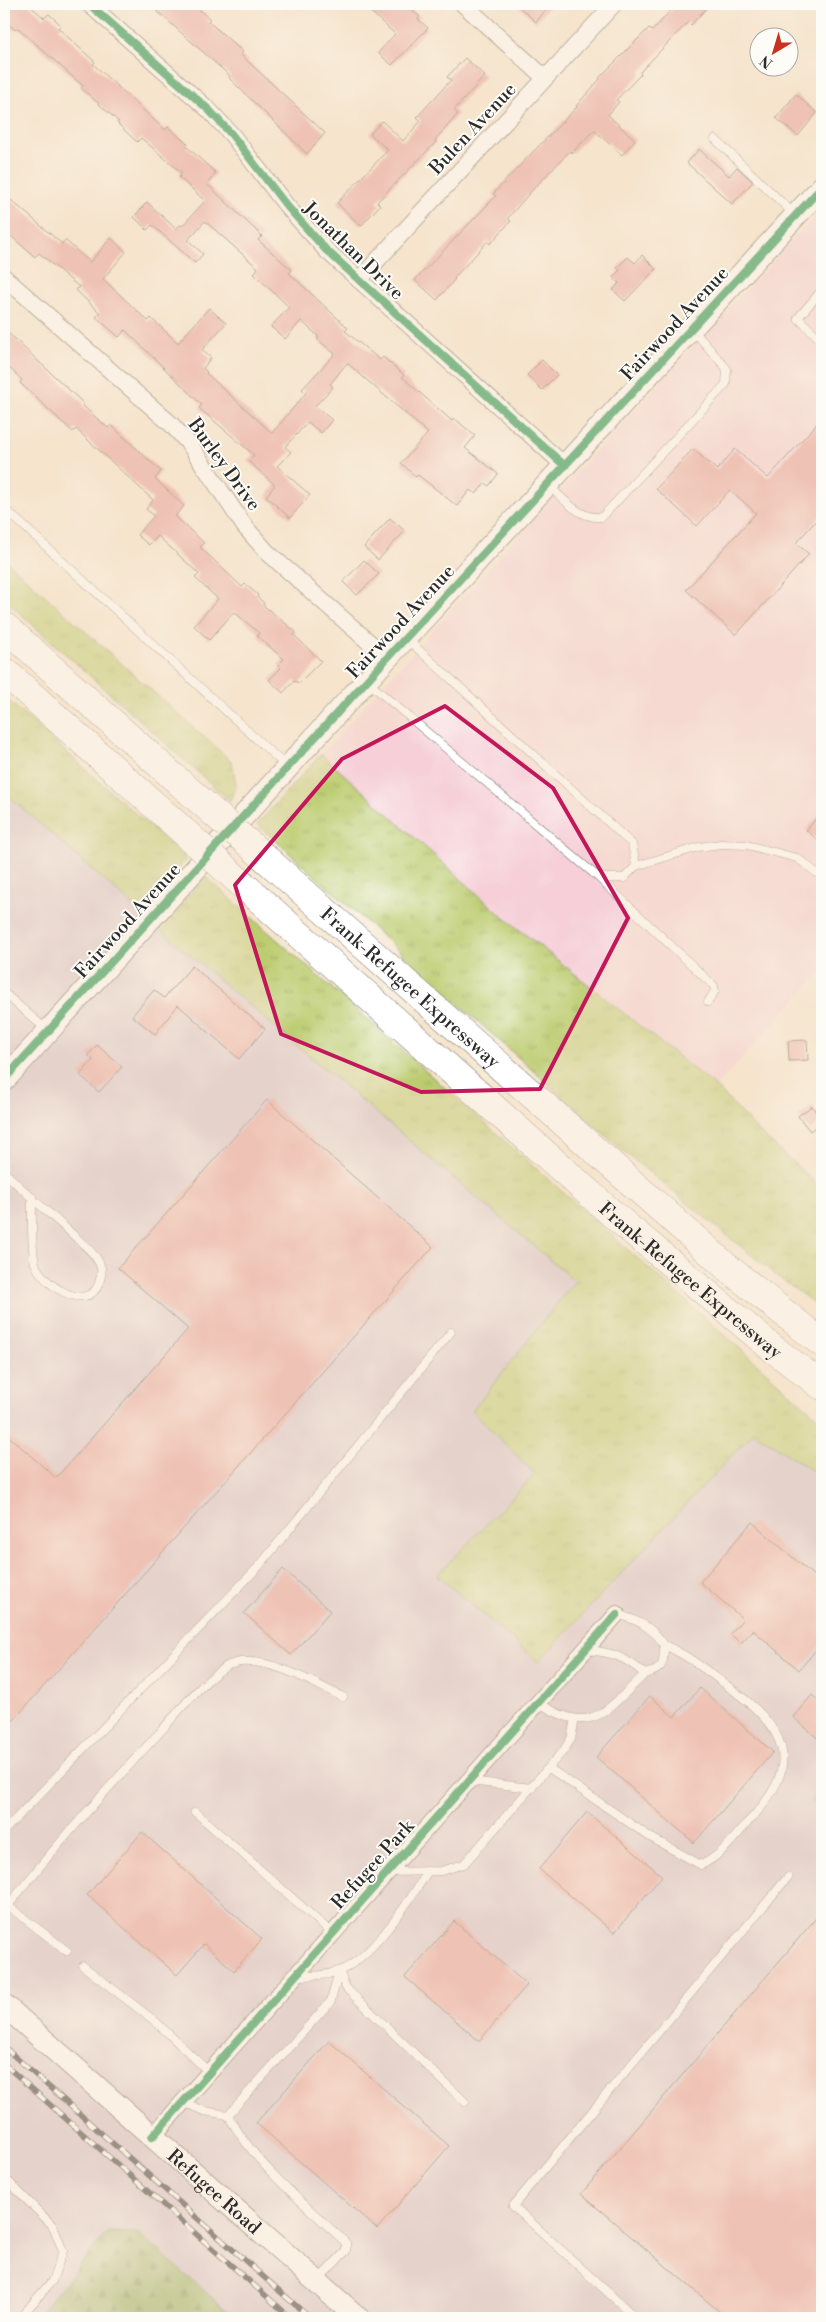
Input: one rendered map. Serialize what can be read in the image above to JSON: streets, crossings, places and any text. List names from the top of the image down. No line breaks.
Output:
{"streets":{"highway":["Frank-Refugee Expressway"],"street":["Bulen Avenue","Jonathan Drive","Fairwood Avenue","Burley Drive","Refugee Park","Refugee Road"]},"crossings":[["Bulen Avenue","Jonathan Drive"],["Jonathan Drive","Fairwood Avenue"],["Fairwood Avenue","Burley Drive"],["Refugee Park","Refugee Road"]],"north":"bottom left"}
